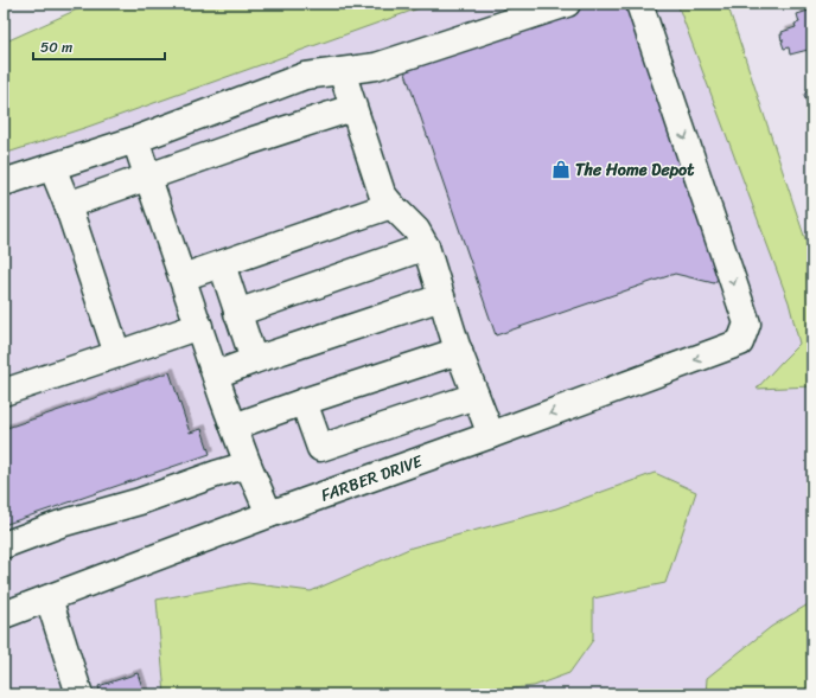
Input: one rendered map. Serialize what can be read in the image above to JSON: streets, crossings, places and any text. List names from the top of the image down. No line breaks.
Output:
{"streets":{"street":["FARBER DRIVE"]},"places":{"shop":["The Home Depot"]},"scale_bar":"50 m"}
